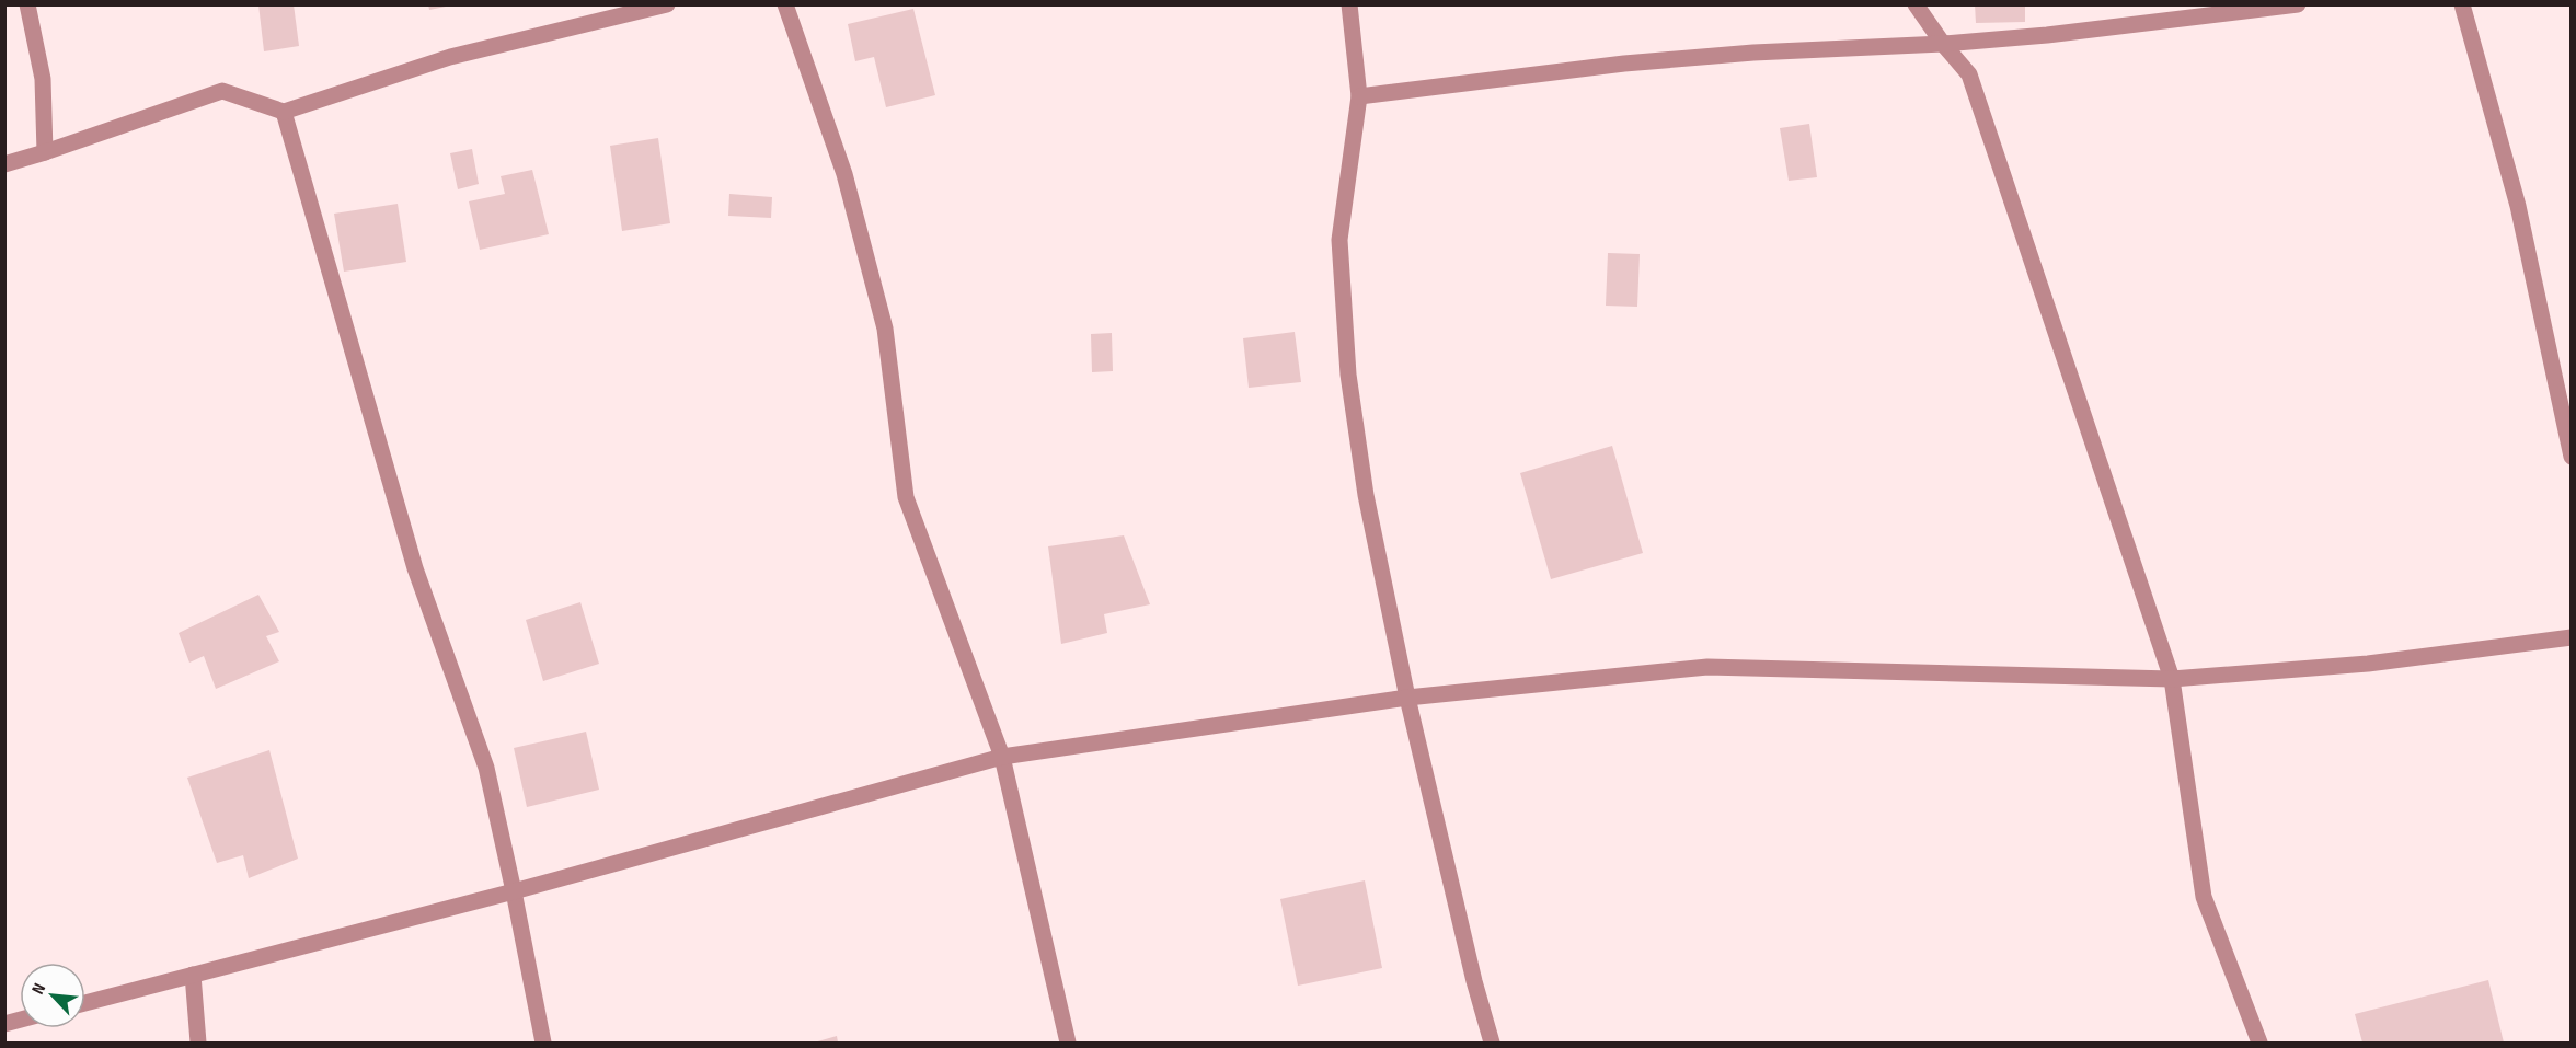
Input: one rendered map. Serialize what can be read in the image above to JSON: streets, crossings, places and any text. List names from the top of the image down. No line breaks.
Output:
{"north":"top left"}
